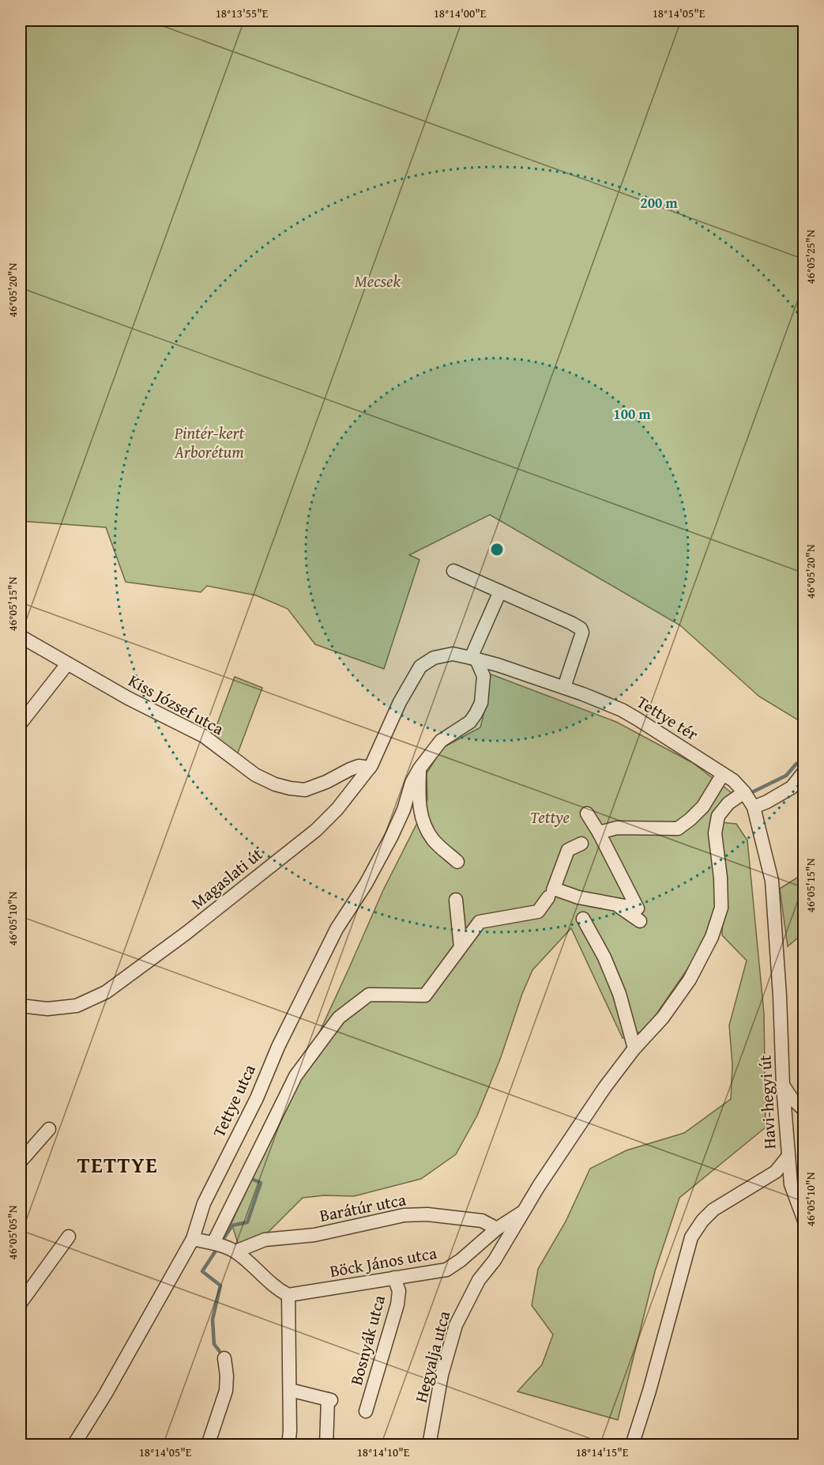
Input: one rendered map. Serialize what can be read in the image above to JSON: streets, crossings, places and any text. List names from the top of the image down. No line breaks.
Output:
{"streets":{"street":["Kiss József utca","Tettye tér","Magaslati út","Tettye utca","Havi-hegyi út","Barátúr utca","Böck János utca","Bosnyák utca","Hegyalja utca"]},"crossings":[["Kiss József utca","Magaslati út"],["Tettye tér","Magaslati út"],["Tettye tér","Havi-hegyi út"],["Tettye tér","Böck János utca"],["Havi-hegyi út","Böck János utca"],["Barátúr utca","Böck János utca"],["Böck János utca","Bosnyák utca"],["Böck János utca","Hegyalja utca"]],"districts":["TETTYE"],"parks":["Mecsek","Pintér-kert Arborétum","Tettye"],"coordinates":["18°13'55\"E","18°14'00\"E","18°14'05\"E","46°05'25\"N","46°05'20\"N","46°05'15\"N","46°05'10\"N","46°05'05\"N","18°14'10\"E","18°14'15\"E"],"rings":["200 m","100 m"]}
